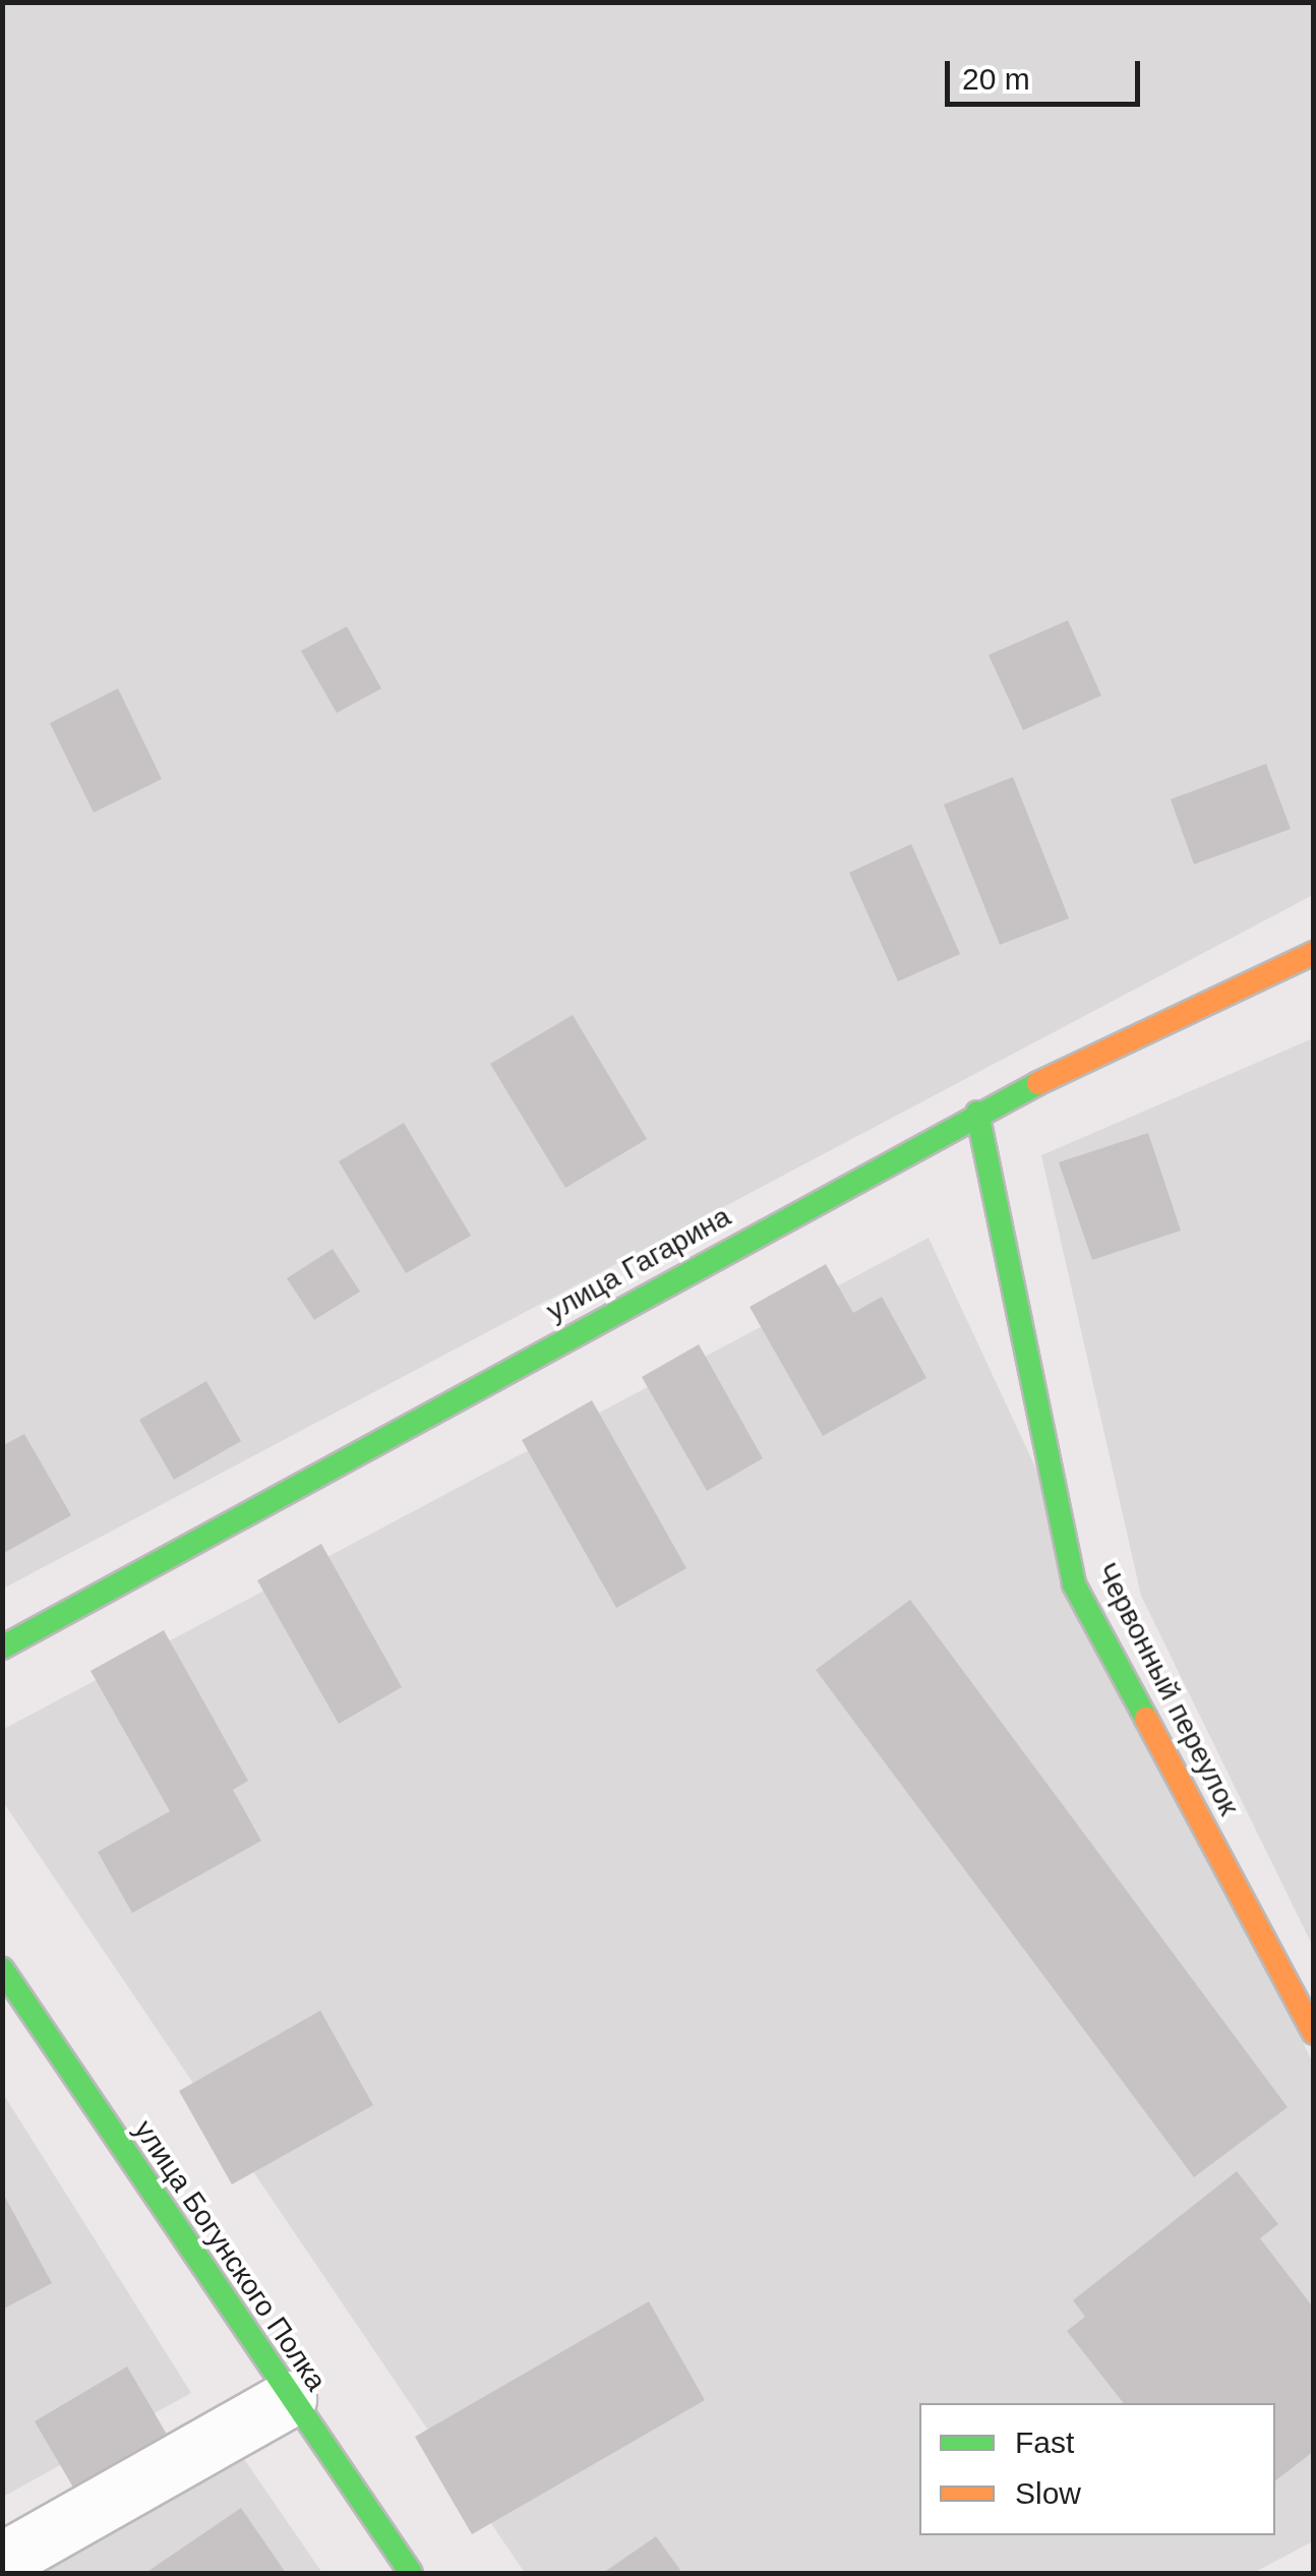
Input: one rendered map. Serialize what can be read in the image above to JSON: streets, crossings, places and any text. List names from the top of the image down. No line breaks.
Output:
{"streets":{"street":["улица Гагарина","Червонный переулок","улица Богунского Полка"]},"crossings":[["улица Гагарина","Червонный переулок"]],"legend":["Fast","Slow"],"scale_bar":"20 m"}
